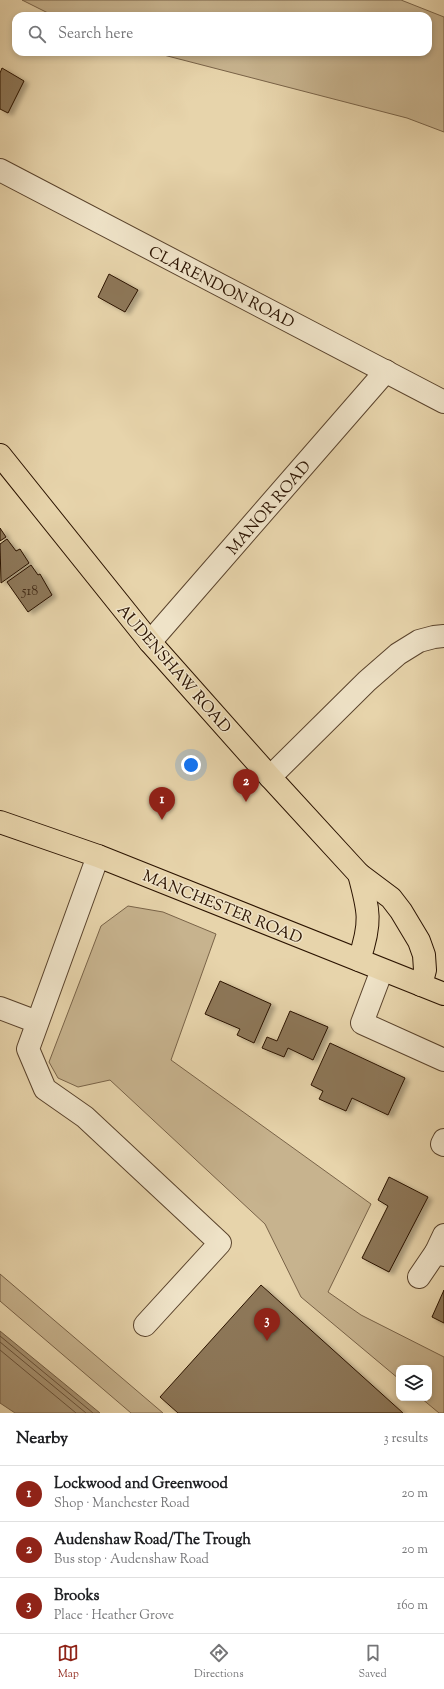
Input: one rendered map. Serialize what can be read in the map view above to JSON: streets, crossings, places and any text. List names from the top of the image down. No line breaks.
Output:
{"streets":{"main road":["AUDENSHAW ROAD","MANCHESTER ROAD"],"street":["CLARENDON ROAD","MANOR ROAD"]},"crossings":[["CLARENDON ROAD","MANOR ROAD"],["MANOR ROAD","AUDENSHAW ROAD"],["AUDENSHAW ROAD","MANCHESTER ROAD"]],"house_numbers":["518"],"page":{"search":"Search here","pins":["2","1","3"],"heading":["Nearby","3 results"],"list":[{"mark":"1","name":"Lockwood and Greenwood","note":"Shop · Manchester Road","value":"20 m"},{"mark":"2","name":"Audenshaw Road/The Trough","note":"Bus stop · Audenshaw Road","value":"20 m"},{"mark":"3","name":"Brooks","note":"Place · Heather Grove","value":"160 m"}],"nav":["Map","Directions","Saved"]}}
